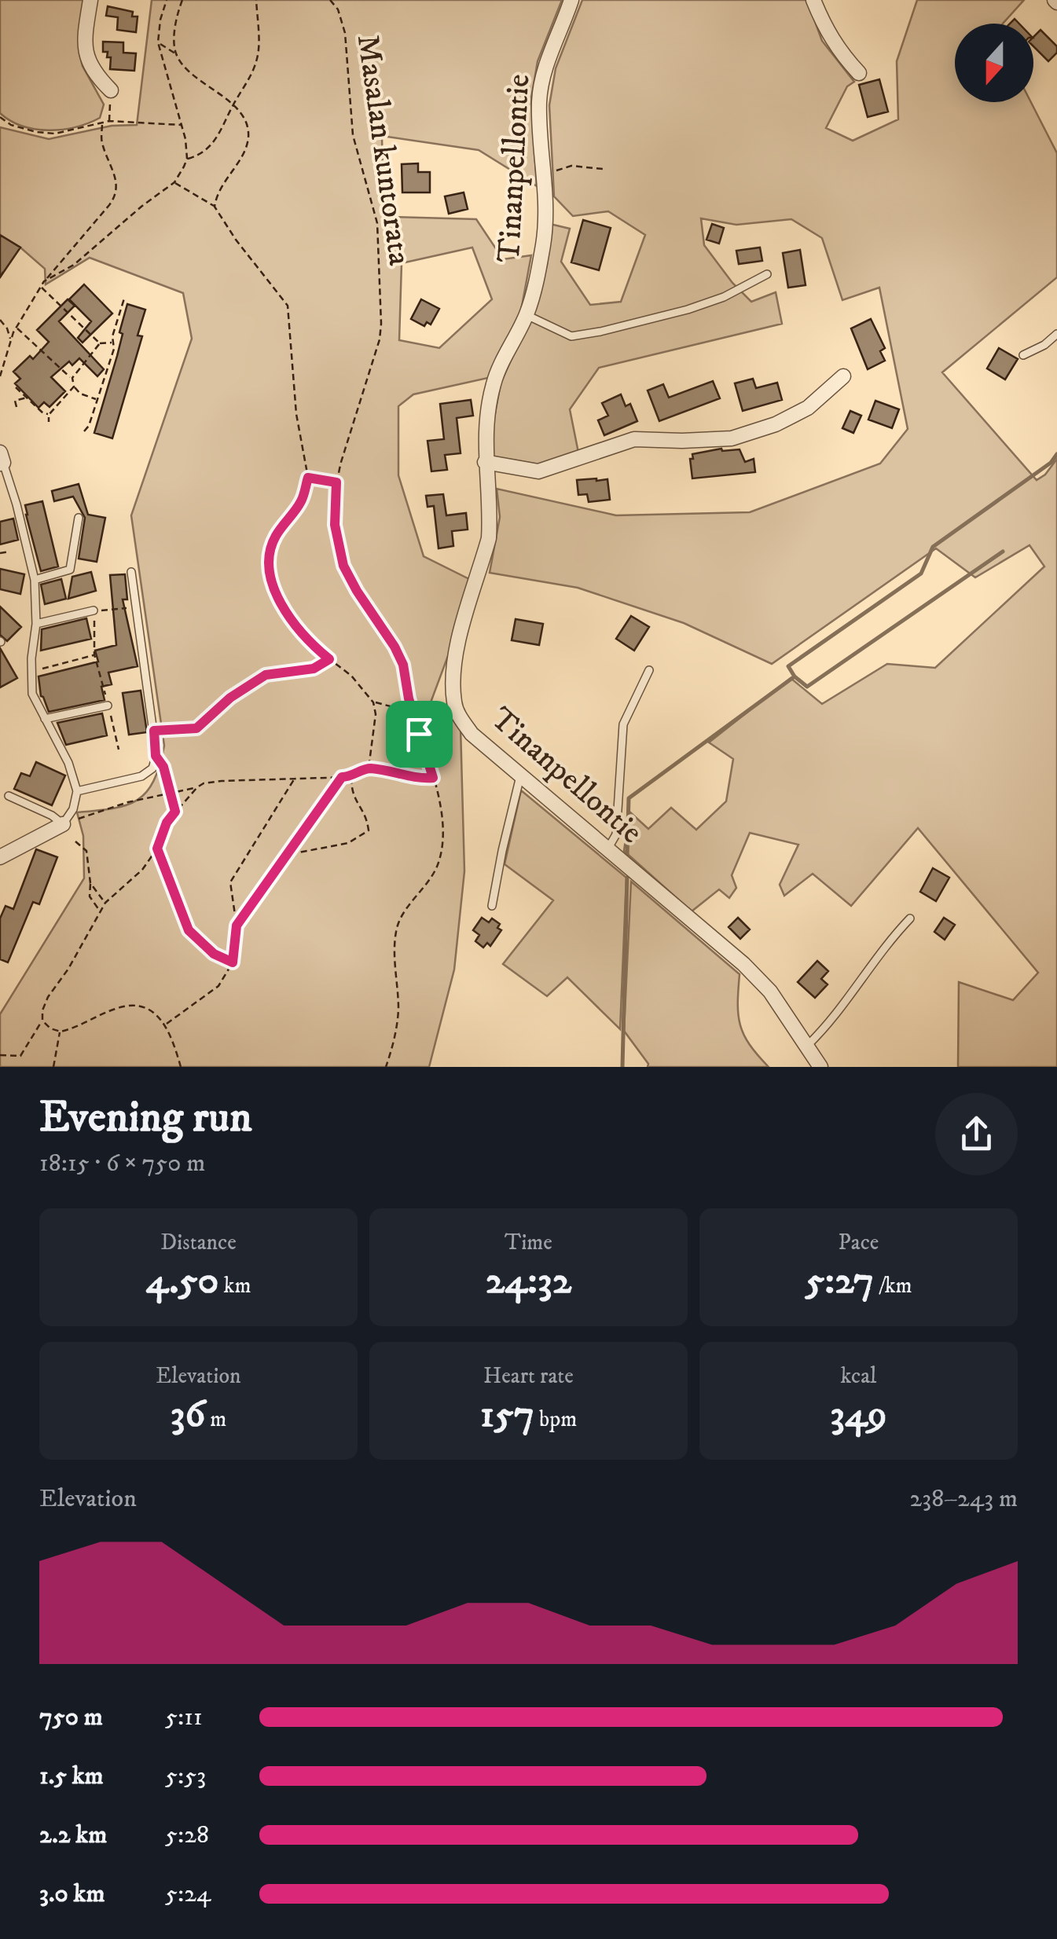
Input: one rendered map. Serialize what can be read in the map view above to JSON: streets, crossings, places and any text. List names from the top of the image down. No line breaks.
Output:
{"streets":{"street":["Tinanpellontie"],"path":["Masalan kuntorata"]},"north":"bottom","page":{"heading":["Evening run","18:15 · 6 × 750 m"],"stats":[["Distance","4.50 km"],["Time","24:32"],["Pace","5:27 /km"],["Elevation","36 m"],["Heart rate","157 bpm"],["kcal","349"]],"chart":["Elevation","238–243 m"],"list":[{"name":"750 m","note":"5:11"},{"name":"1.5 km","note":"5:53"},{"name":"2.2 km","note":"5:28"},{"name":"3.0 km","note":"5:24"}]}}
